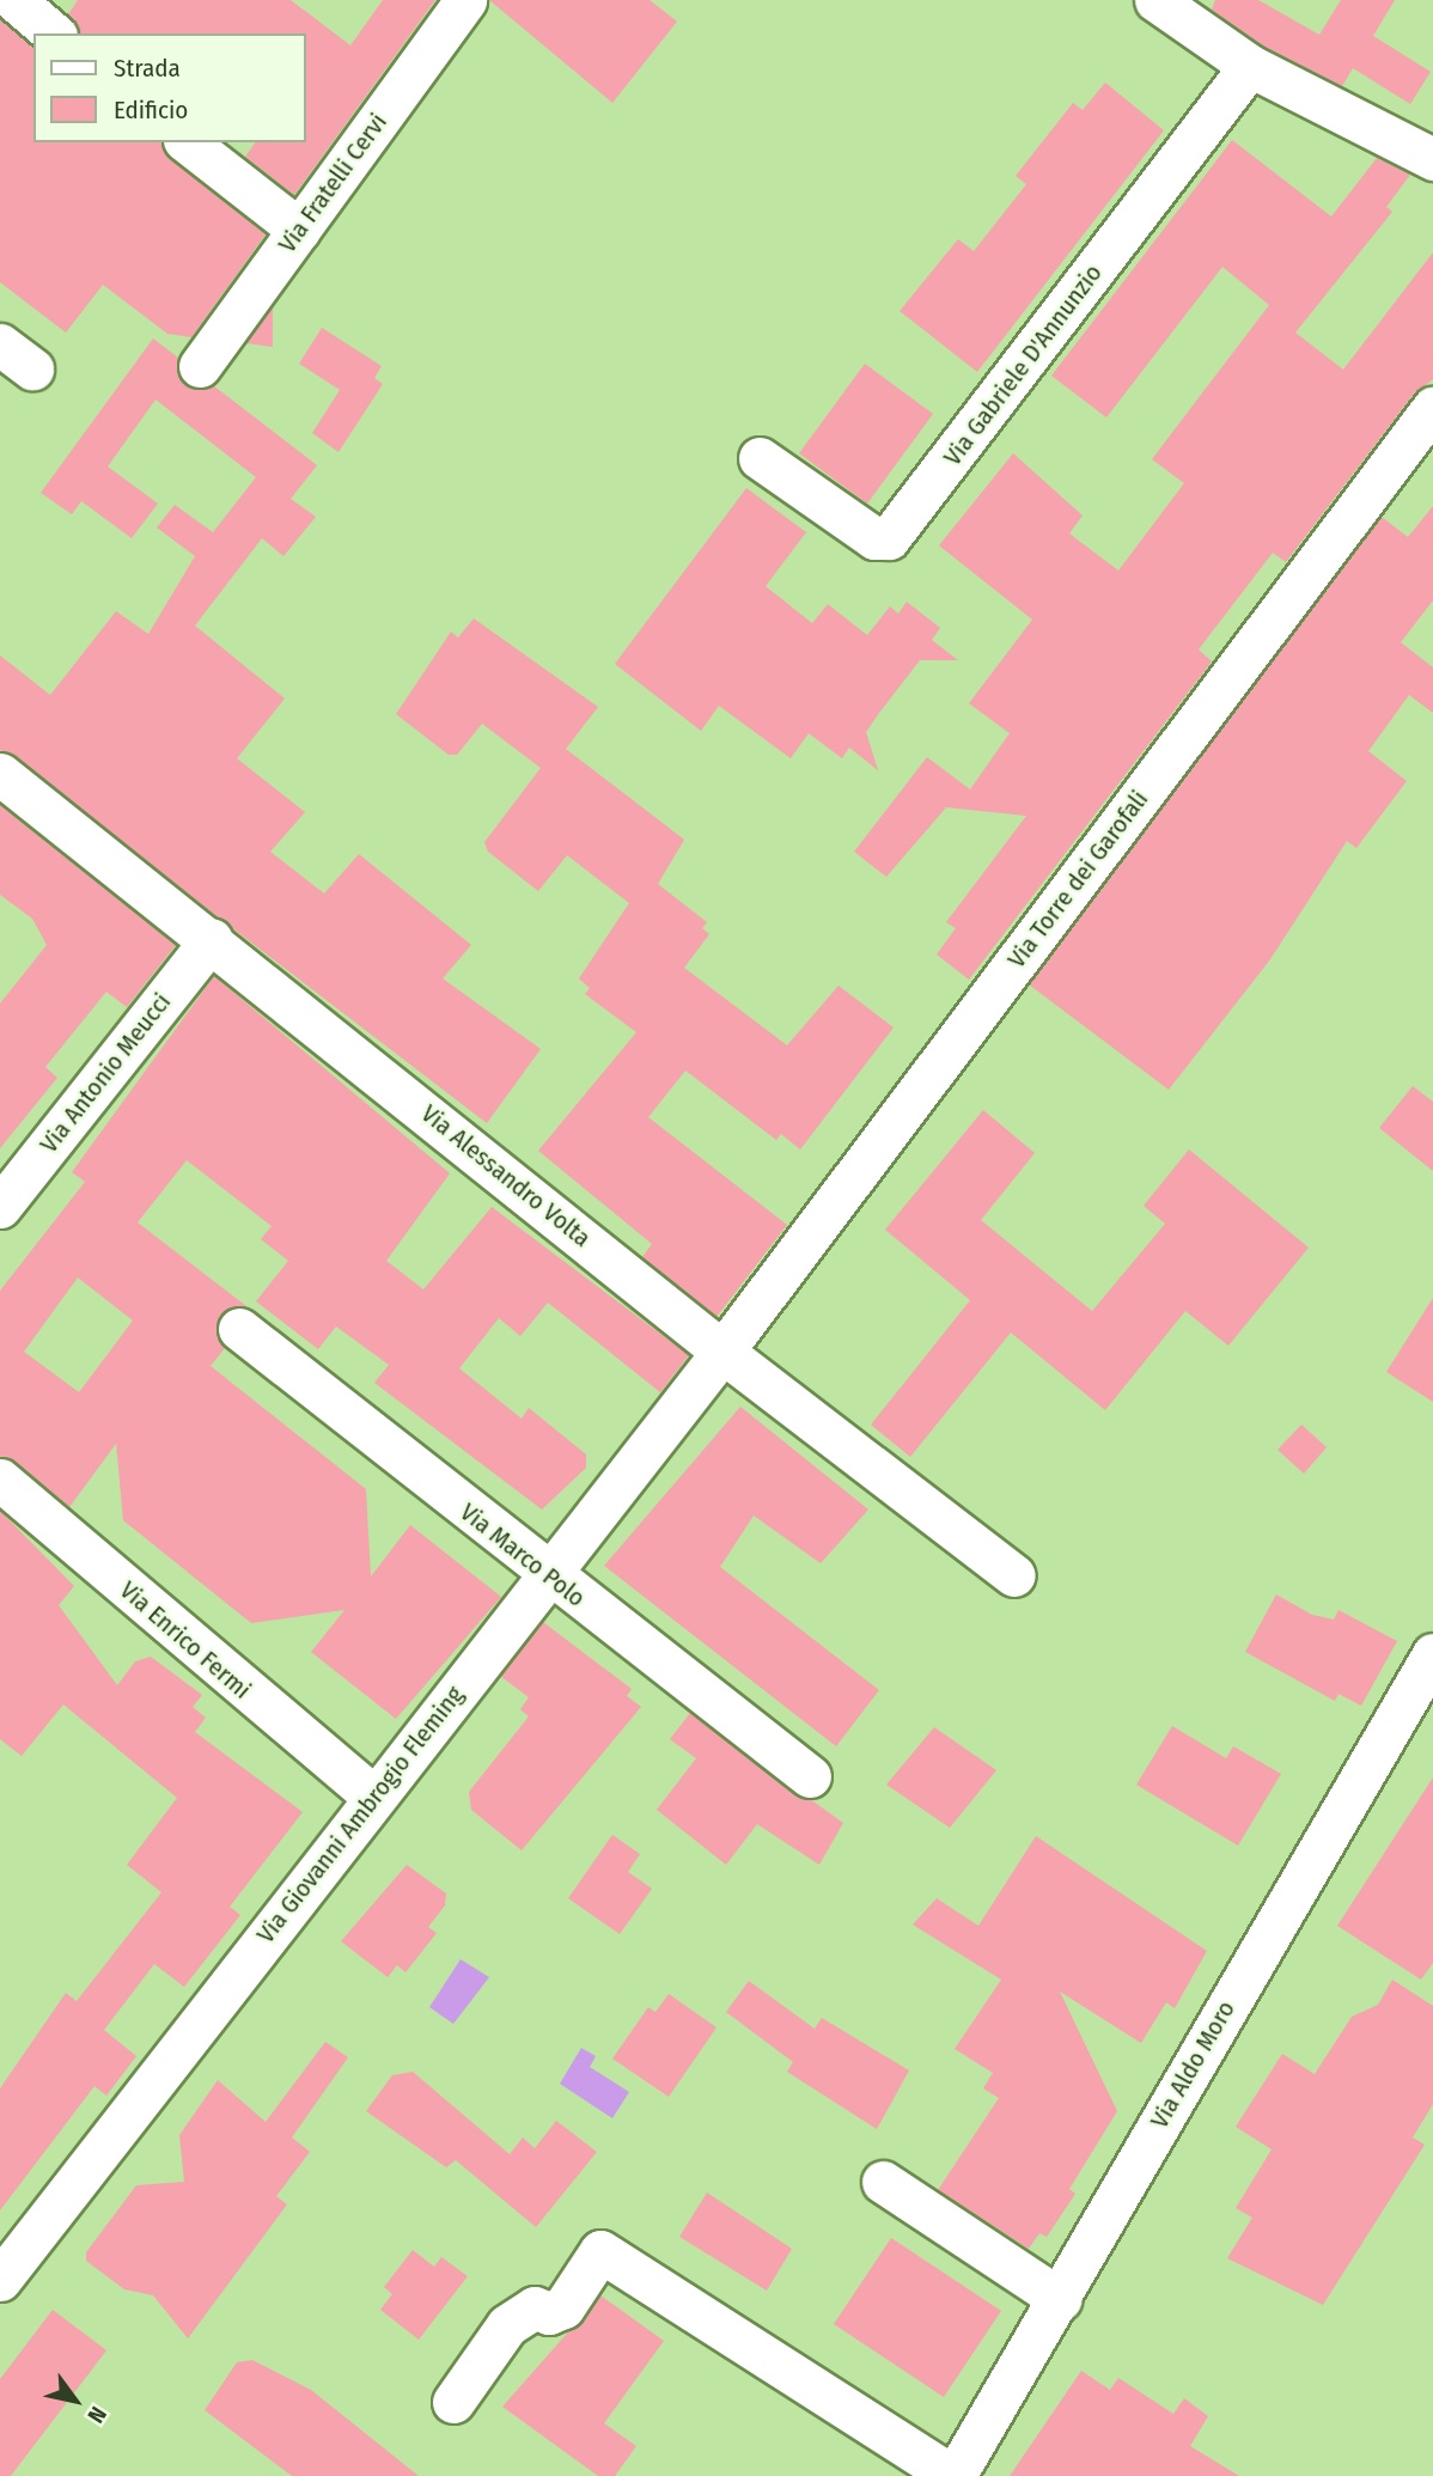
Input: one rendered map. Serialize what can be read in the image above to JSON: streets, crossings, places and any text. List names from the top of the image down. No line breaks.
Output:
{"streets":{"street":["Via Fratelli Cervi","Via Gabriele D'Annunzio","Via Torre dei Garofali","Via Antonio Meucci","Via Alessandro Volta","Via Marco Polo","Via Enrico Fermi","Via Giovanni Ambrogio Fleming","Via Aldo Moro"]},"crossings":[["Via Torre dei Garofali","Via Alessandro Volta"],["Via Torre dei Garofali","Via Giovanni Ambrogio Fleming"],["Via Antonio Meucci","Via Alessandro Volta"],["Via Alessandro Volta","Via Giovanni Ambrogio Fleming"],["Via Marco Polo","Via Giovanni Ambrogio Fleming"],["Via Enrico Fermi","Via Giovanni Ambrogio Fleming"]],"legend":["Strada","Edificio"],"north":"bottom right"}
